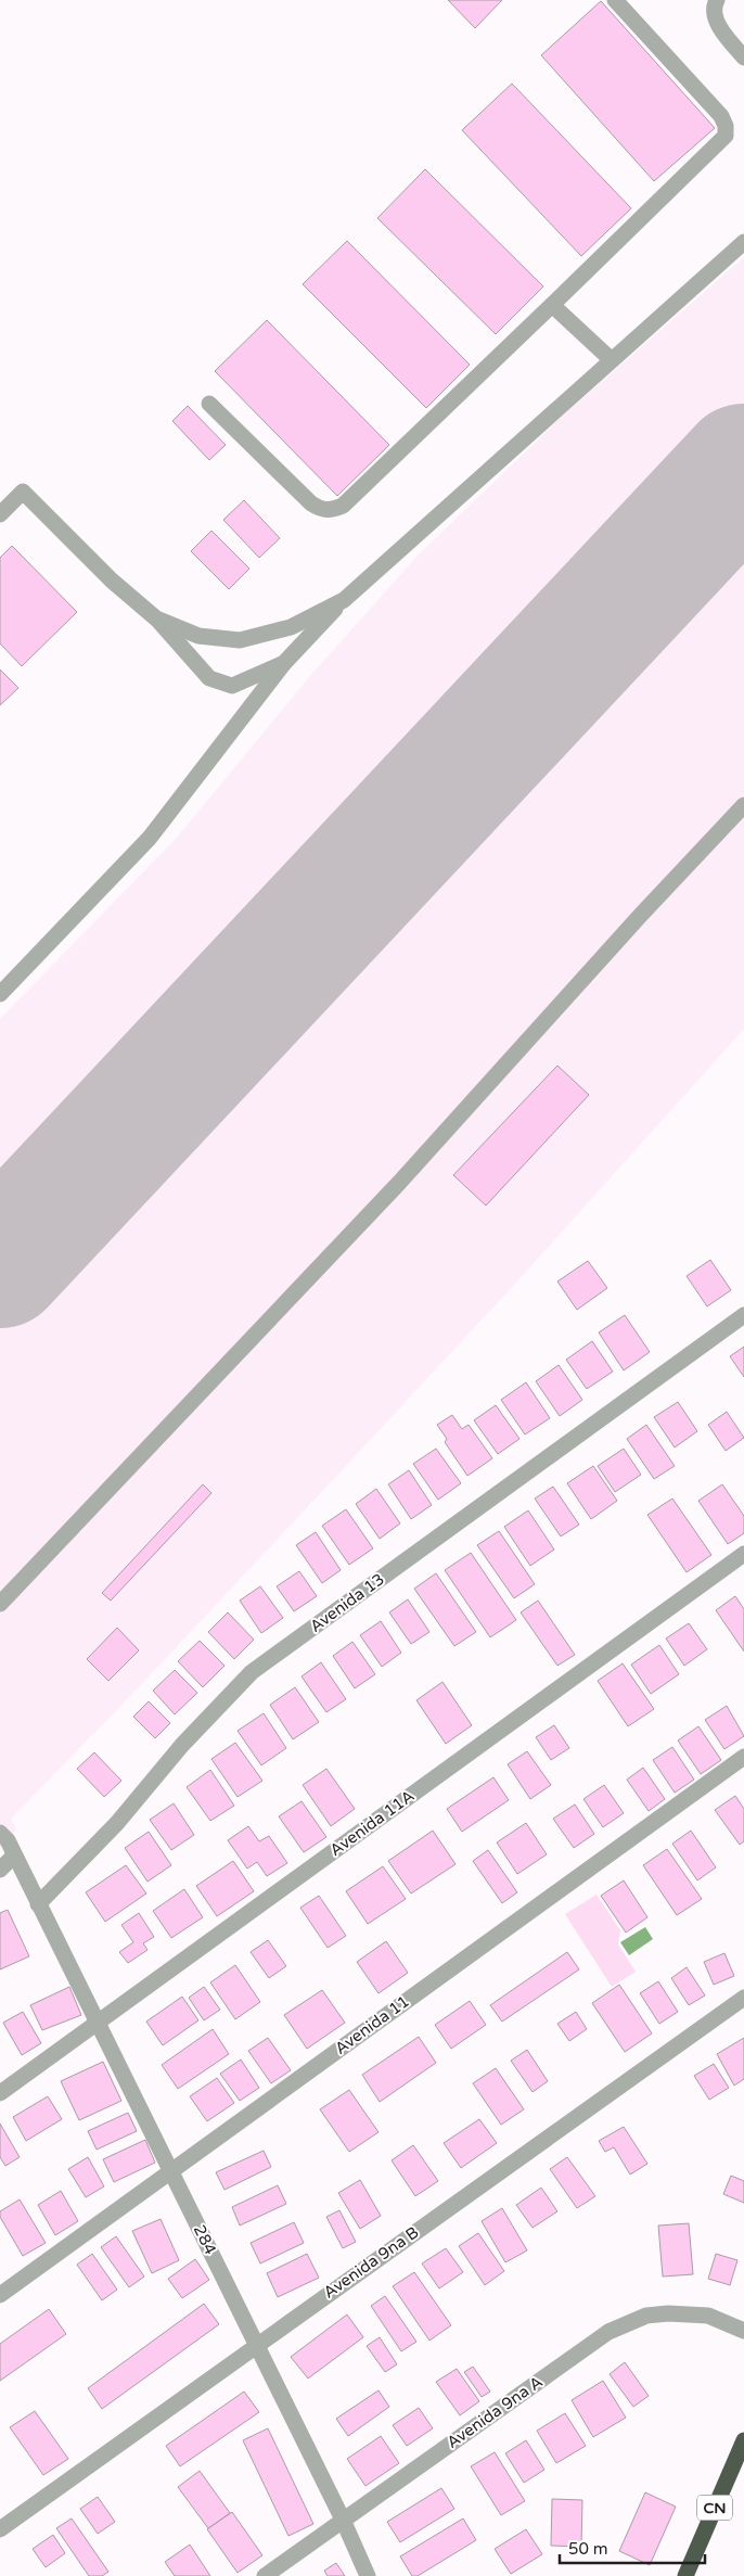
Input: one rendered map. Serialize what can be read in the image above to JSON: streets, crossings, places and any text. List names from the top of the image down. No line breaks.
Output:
{"streets":{"highway":["CN"],"street":["Avenida 13","Avenida 11A","Avenida 11","284","Avenida 9na B","Avenida 9na A"]},"crossings":[["Avenida 13","284"],["Avenida 11A","284"],["Avenida 11","284"],["284","Avenida 9na B"],["284","Avenida 9na A"]],"scale_bar":"50 m"}
